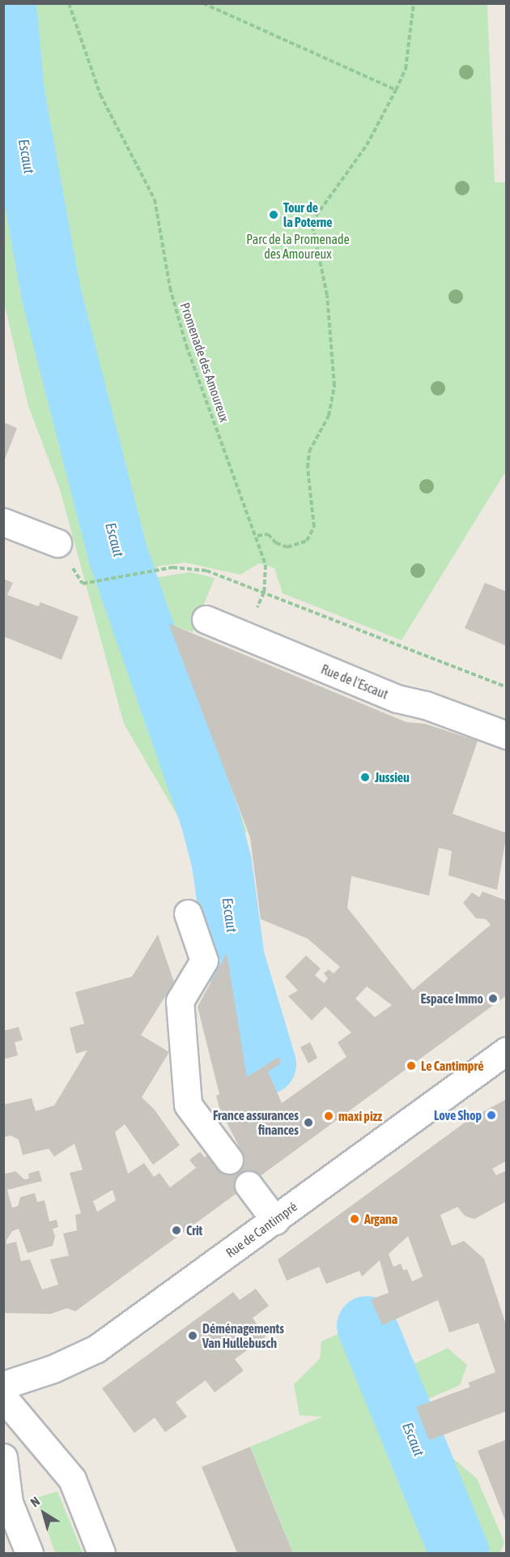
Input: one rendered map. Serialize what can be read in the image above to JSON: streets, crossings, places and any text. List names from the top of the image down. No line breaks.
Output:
{"streets":{"street":["Rue de l'Escaut","Rue de Cantimpré"],"path":["Promenade des Amoureux"]},"crossings":[["Promenade des Amoureux","Rue de l'Escaut"]],"water":["Escaut"],"parks":["Parc de la Promenade des Amoureux"],"places":["Tour de la Poterne","Jussieu","Espace Immo","Le Cantimpré","Love Shop","maxi pizz","France assurances finances","Argana","Crit","Déménagements Van Hullebusch"],"north":"top left"}
